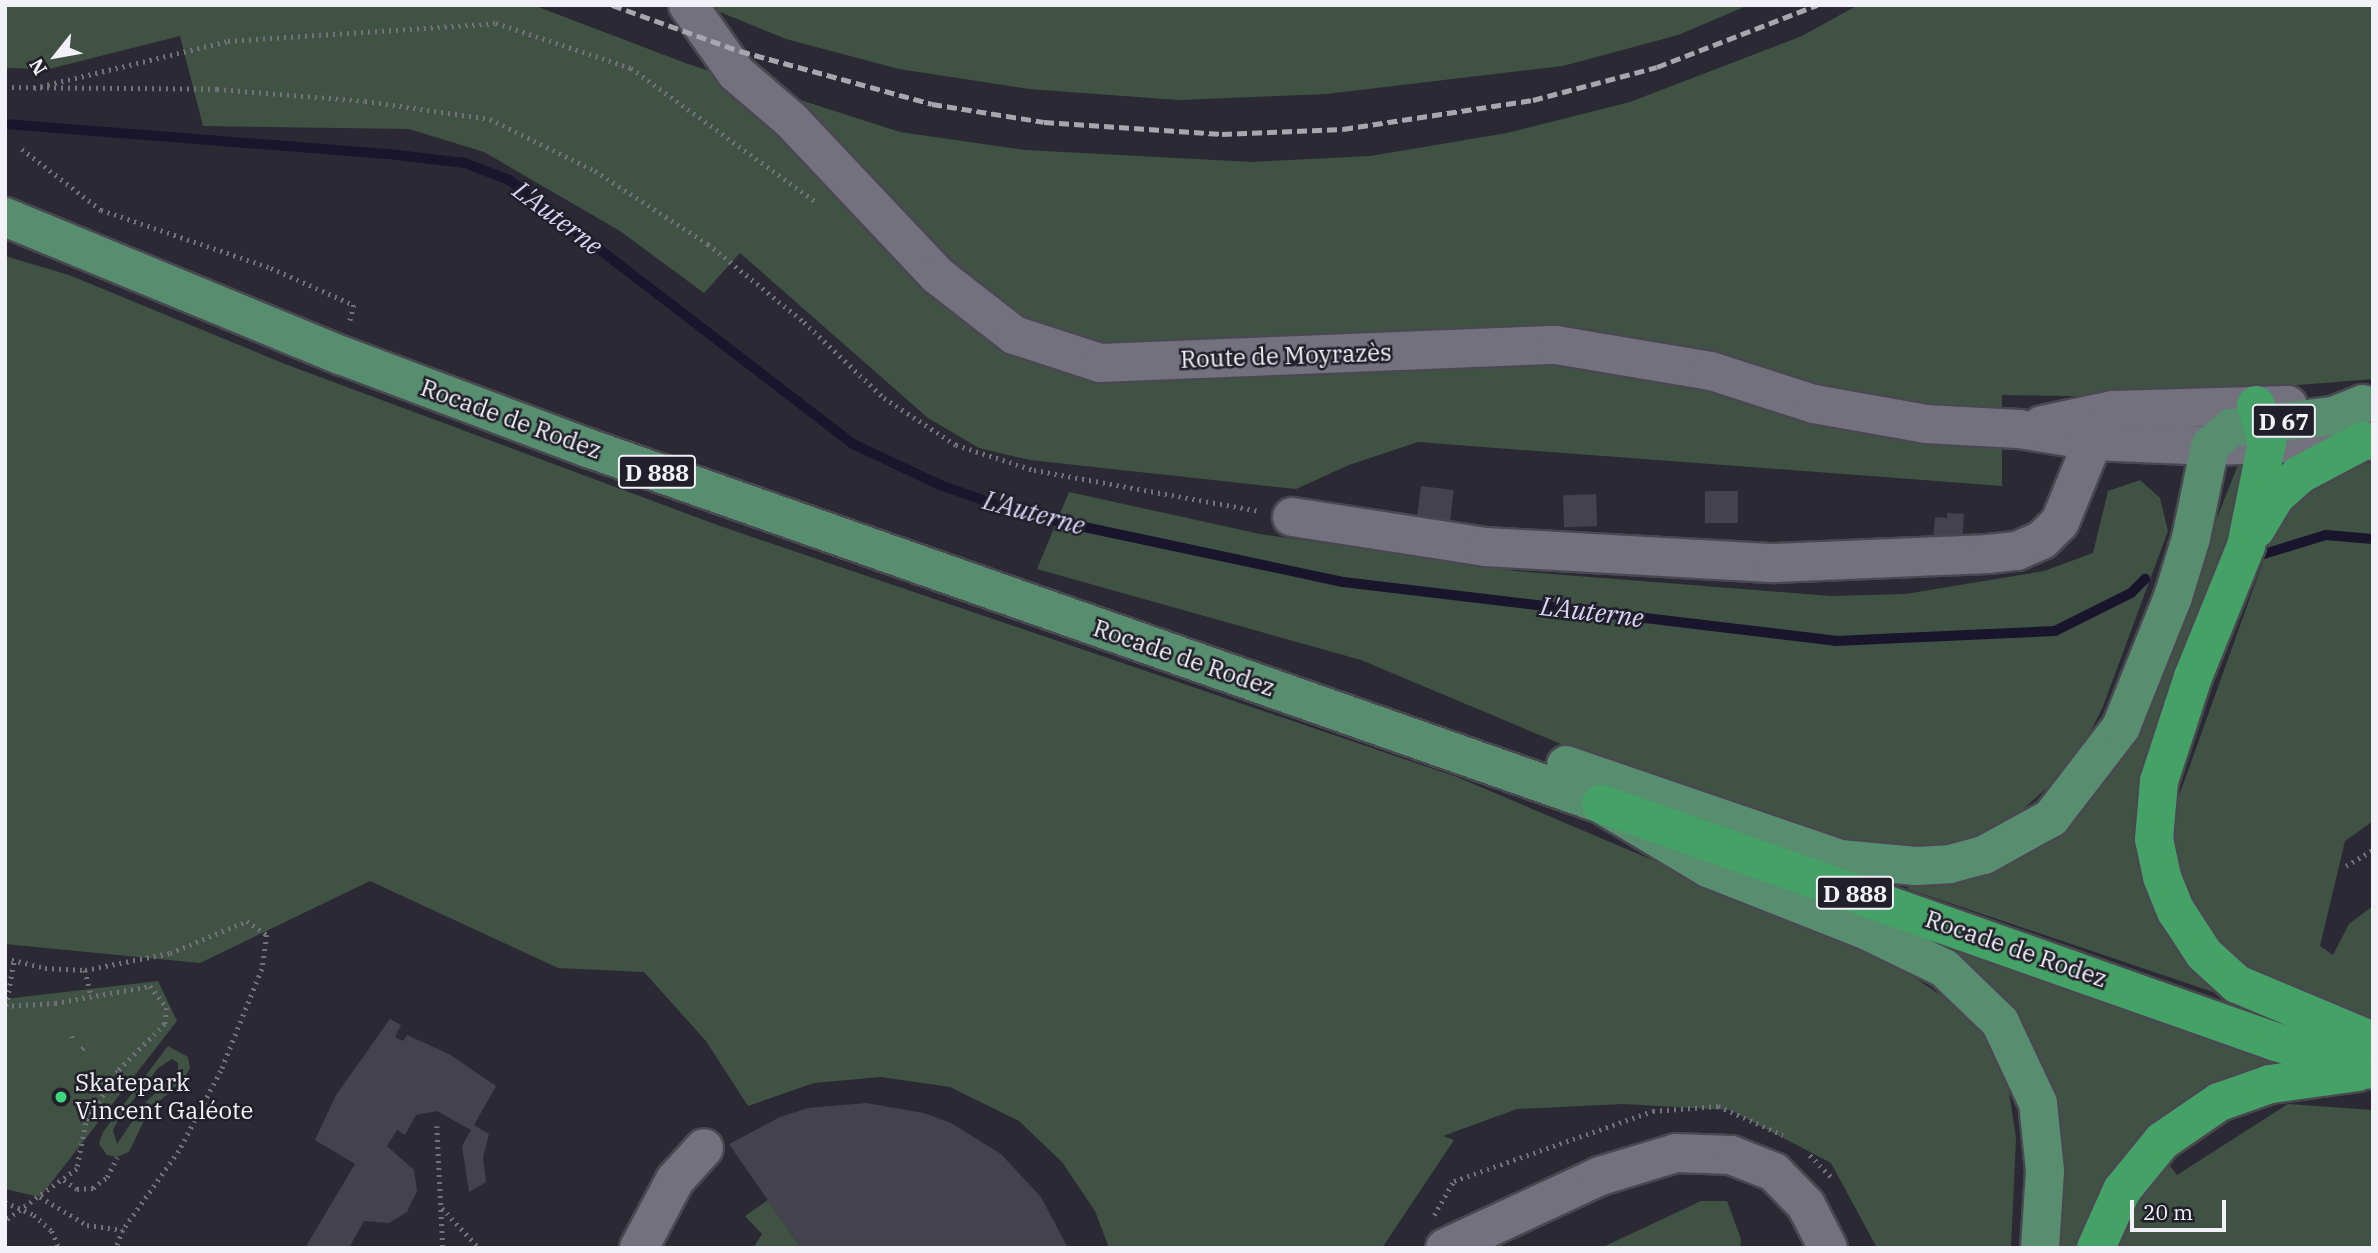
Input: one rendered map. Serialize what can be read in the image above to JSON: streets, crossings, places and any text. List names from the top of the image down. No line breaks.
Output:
{"streets":{"highway":["Rocade de Rodez","D 888"],"main road":["D 67"],"street":["Route de Moyrazès"]},"crossings":[["Route de Moyrazès","D 67"]],"water":["L'Auterne"],"places":["Skatepark Vincent Galéote"],"scale_bar":"20 m","north":"bottom left"}
